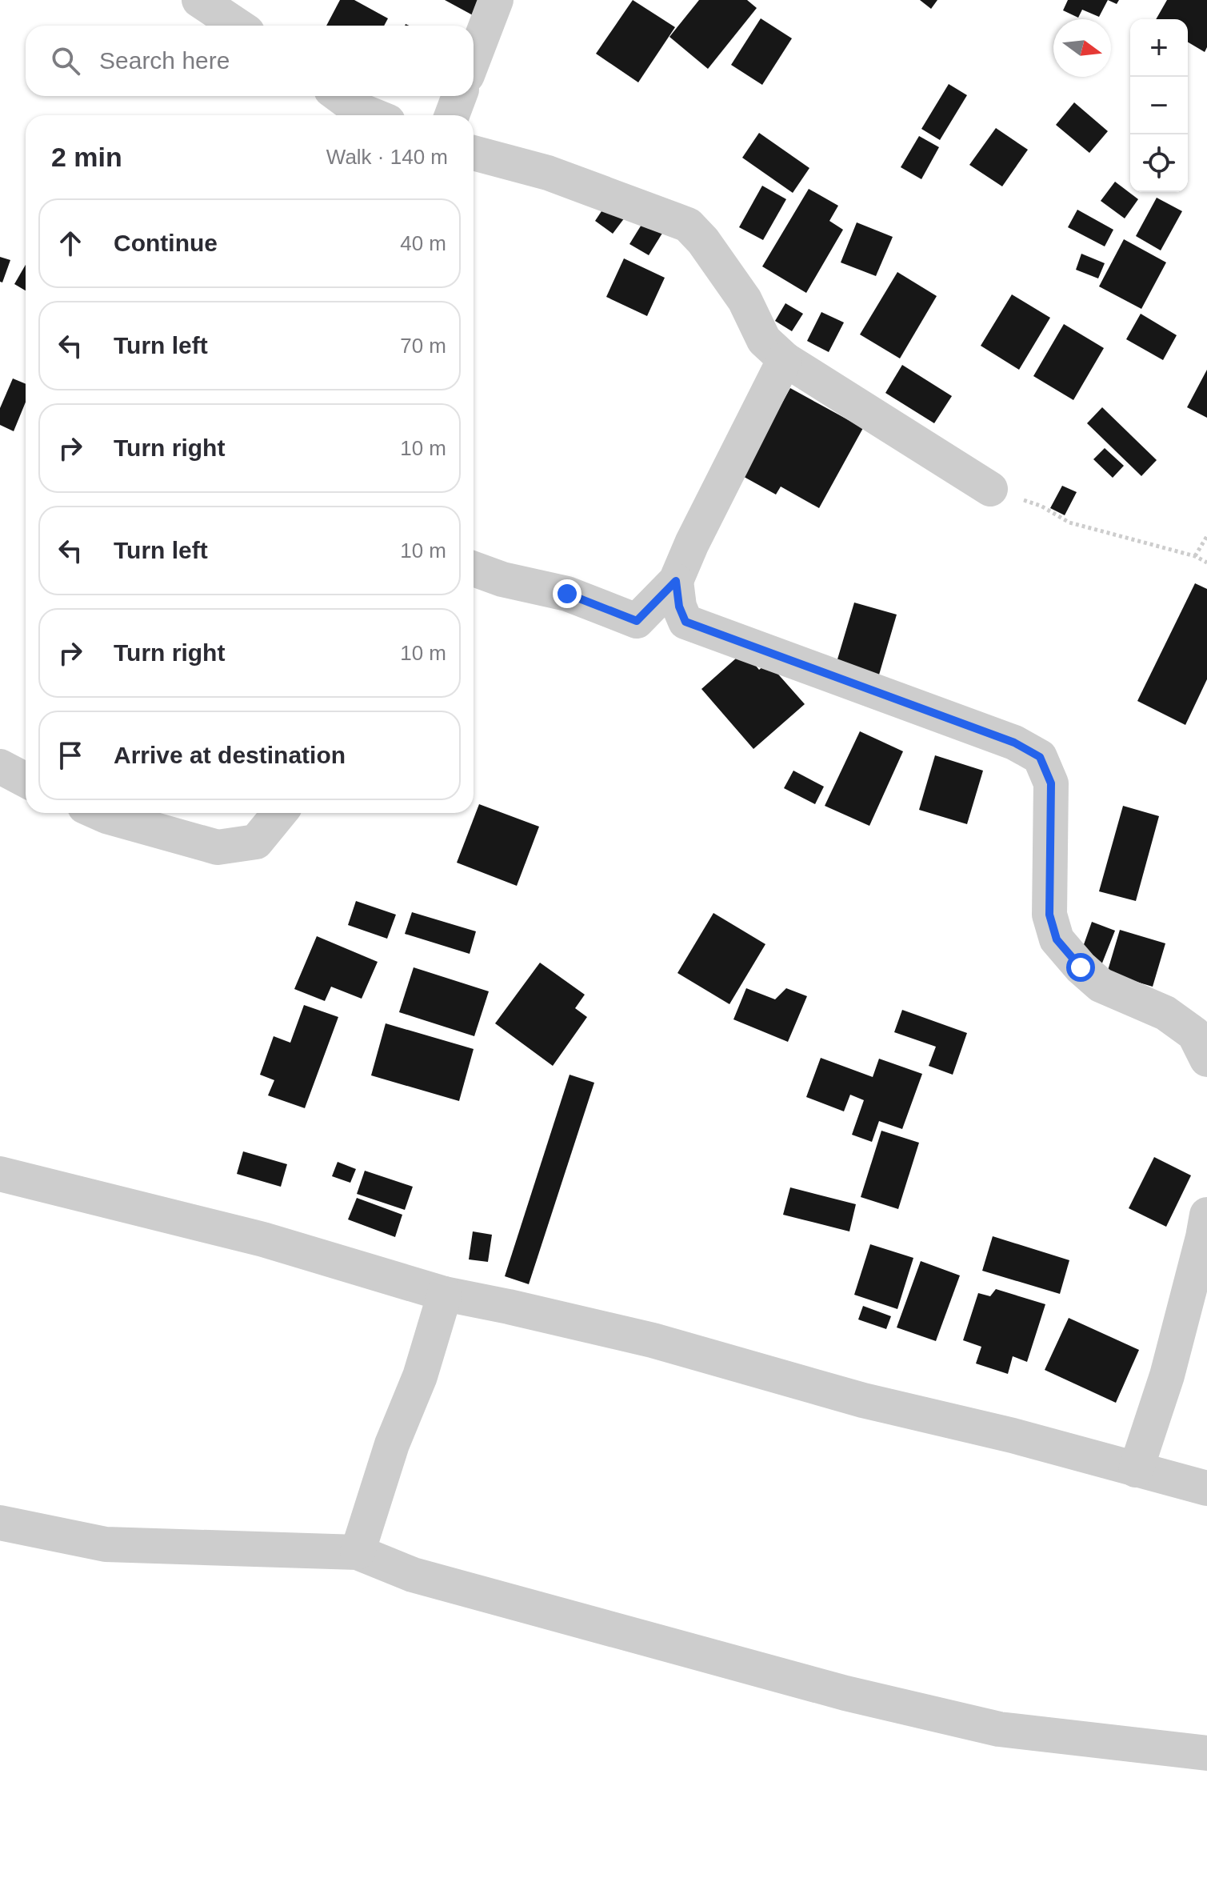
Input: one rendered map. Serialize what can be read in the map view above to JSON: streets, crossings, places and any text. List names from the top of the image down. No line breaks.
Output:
{"north":"right","page":{"map_buttons":["+","−"],"search":"Search here","heading":["2 min","Walk · 140 m"],"list":[["Continue","40 m"],["Turn left","70 m"],["Turn right","10 m"],["Turn left","10 m"],["Turn right","10 m"],"Arrive at destination"]}}
